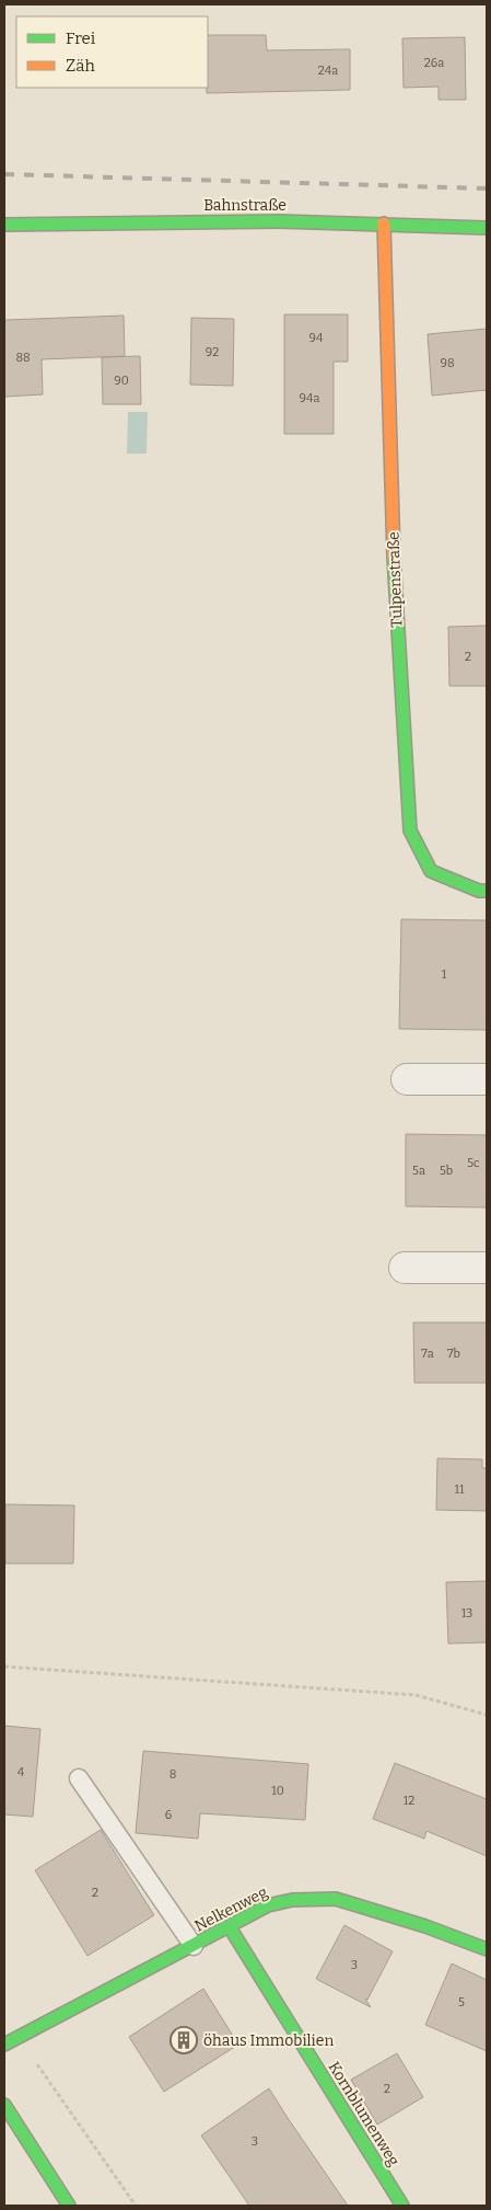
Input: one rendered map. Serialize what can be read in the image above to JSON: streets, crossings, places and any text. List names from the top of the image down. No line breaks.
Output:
{"streets":{"street":["Bahnstraße","Tulpenstraße","Nelkenweg","Kornblumenweg"]},"crossings":[["Bahnstraße","Tulpenstraße"],["Nelkenweg","Kornblumenweg"]],"places":{"building":["öhaus Immobilien"]},"house_numbers":["26a","24a","94","92","88","98","90","94a","2","1","5c","5a","5b","7a","7b","11","13","4","8","10","12","6","2","3","5","2","3"],"legend":["Frei","Zäh"]}
